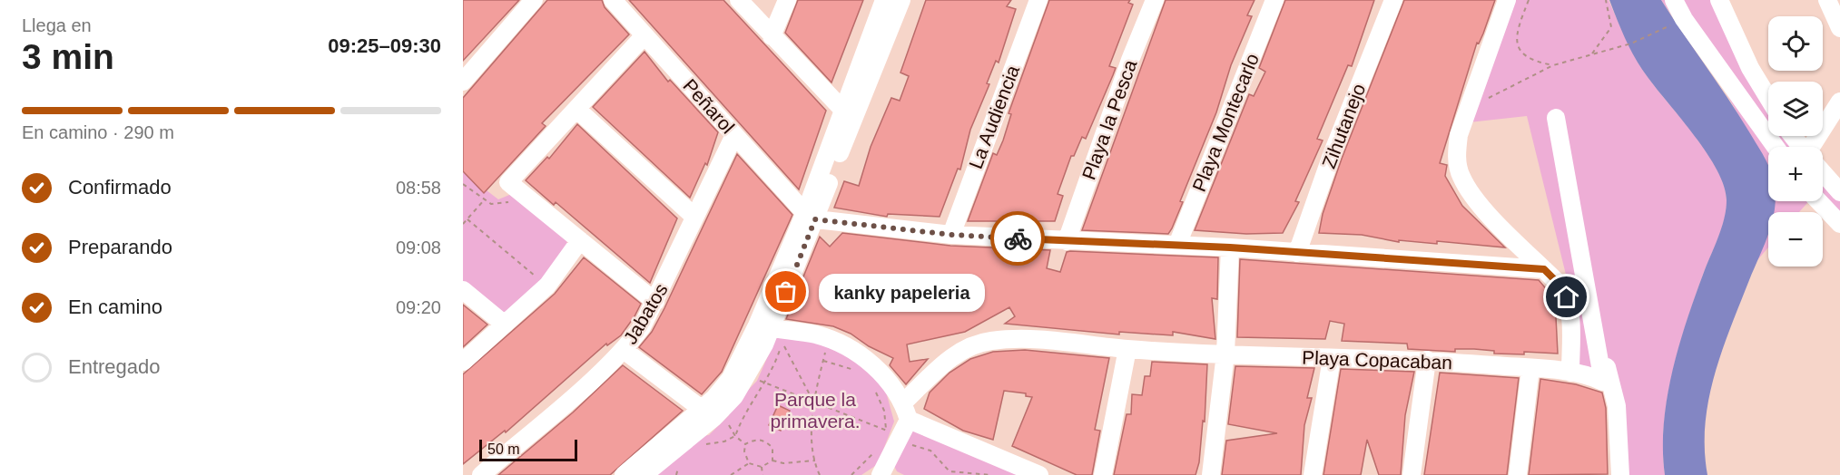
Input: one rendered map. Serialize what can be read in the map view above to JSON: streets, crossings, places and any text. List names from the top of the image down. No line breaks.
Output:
{"streets":{"street":["Peñarol","La Audiencia","Playa la Pesca","Playa Montecarlo","Zihutanejo","Jabatos","Playa Copacaban"]},"crossings":[["Peñarol","Jabatos"]],"parks":["Parque la primavera."],"places":["kanky papeleria"],"scale_bar":"50 m","page":{"heading":["3 min","Llega en","09:25–09:30"],"map_buttons":["+","−"],"bar":"En camino · 290 m","list":[["Confirmado","08:58"],["Preparando","09:08"],["En camino","09:20"],"Entregado"],"bubble":"kanky papeleria","scale":"50 m"}}
